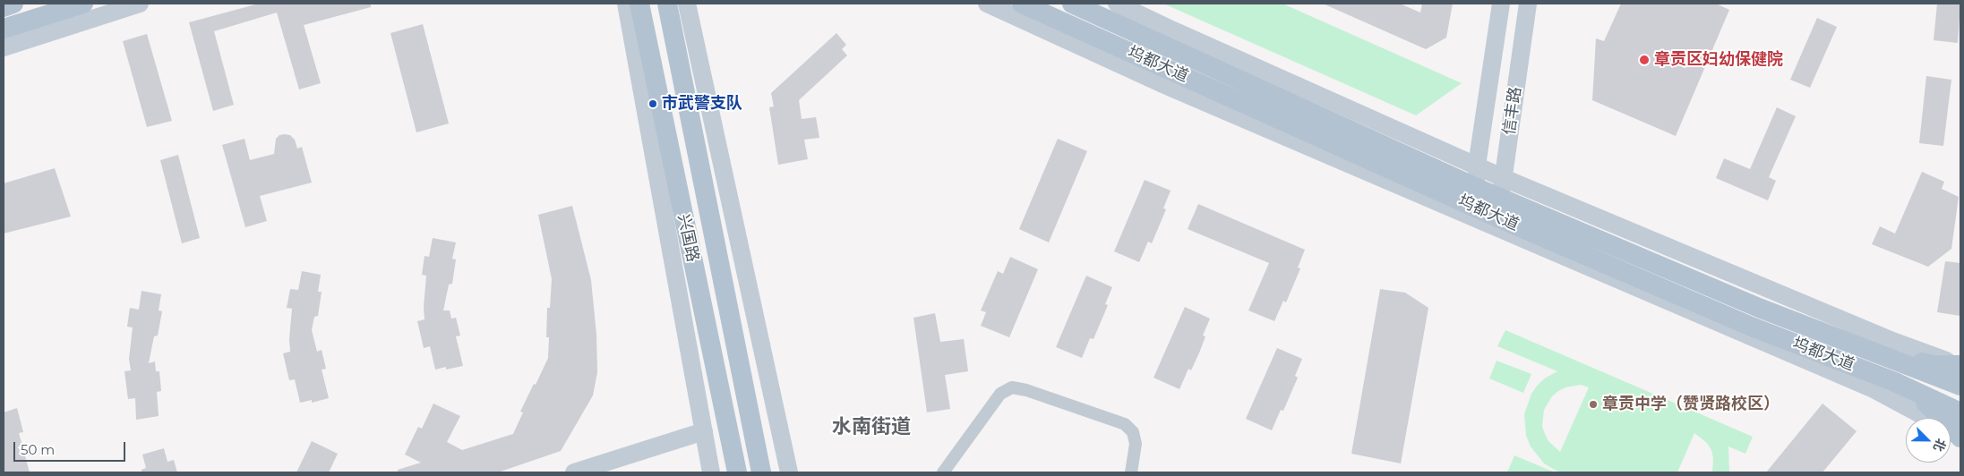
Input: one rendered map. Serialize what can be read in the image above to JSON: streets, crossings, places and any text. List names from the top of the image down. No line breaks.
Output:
{"streets":{"main road":["坞都大道","兴国路"],"street":["信丰路"]},"crossings":[["坞都大道","信丰路"]],"districts":["水南街道"],"places":["章贡区妇幼保健院","市武警支队","章贡中学（赞贤路校区）"],"scale_bar":"50 m","north":"bottom right"}
